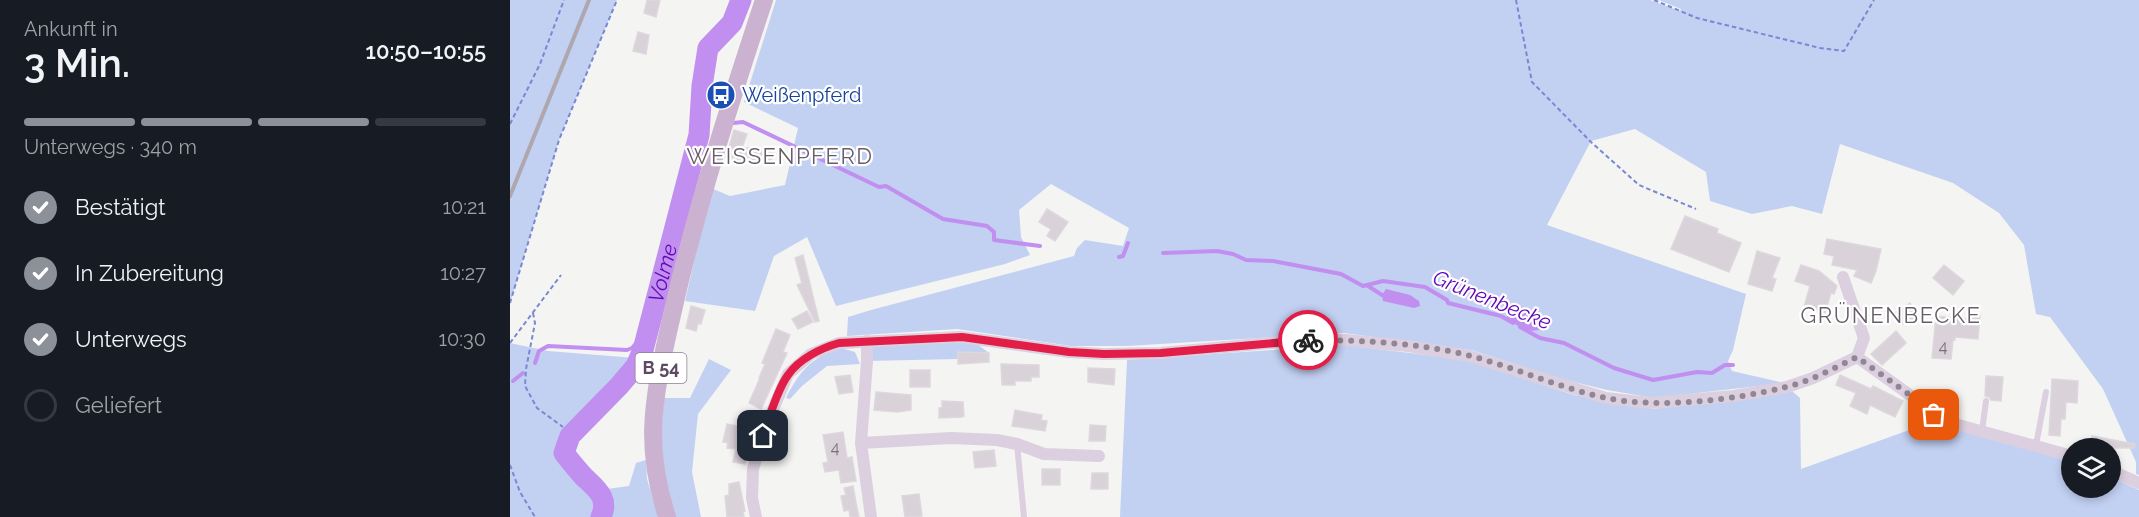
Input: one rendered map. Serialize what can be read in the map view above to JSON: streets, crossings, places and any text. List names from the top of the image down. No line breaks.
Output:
{"streets":{"main road":["B 54"]},"districts":["WEISSENPFERD","GRÜNENBECKE"],"water":["Volme","Grünenbecke"],"places":{"bus stop":["Weißenpferd"]},"house_numbers":["4","4"],"page":{"heading":["3 Min.","Ankunft in","10:50–10:55"],"bar":"Unterwegs · 340 m","list":[["Bestätigt","10:21"],["In Zubereitung","10:27"],["Unterwegs","10:30"],"Geliefert"]}}
